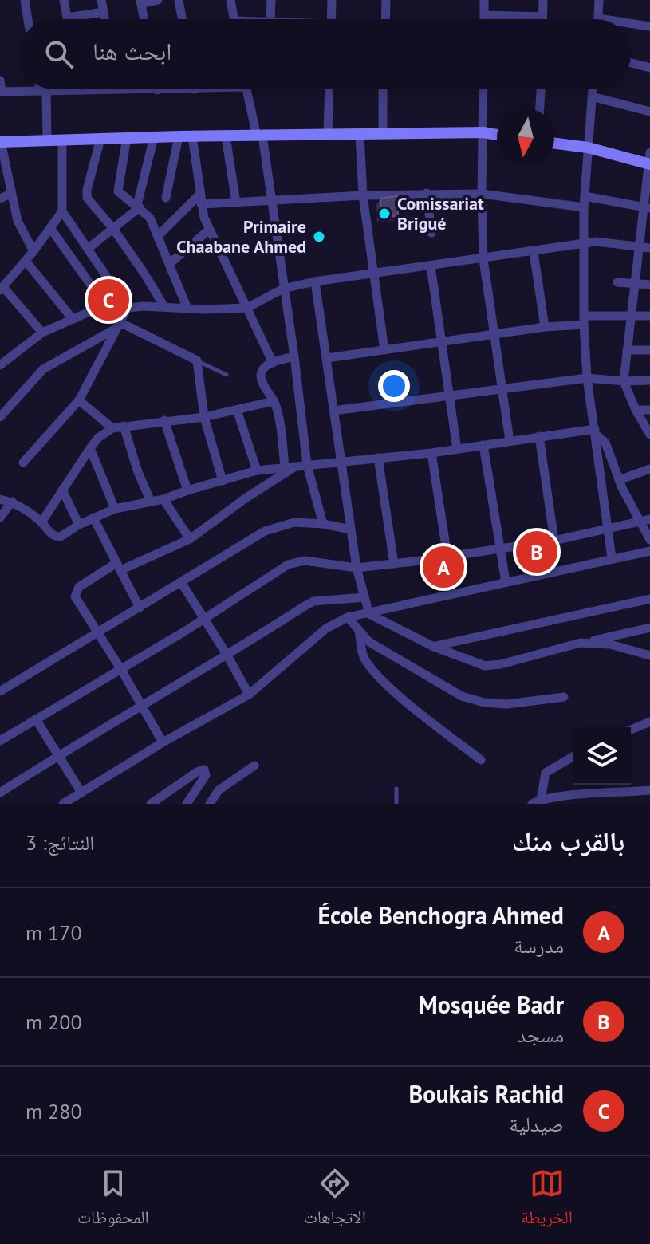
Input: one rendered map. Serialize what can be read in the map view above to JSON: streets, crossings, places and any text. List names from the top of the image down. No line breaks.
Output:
{"places":["Comissariat Brigué","Primaire Chaabane Ahmed"],"north":"bottom","page":{"search":"ابحث هنا","pins":["C","B","A"],"heading":["بالقرب منك","النتائج: 3"],"list":[{"mark":"A","name":"École Benchogra Ahmed","note":"مدرسة","value":"170 m"},{"mark":"B","name":"Mosquée Badr","note":"مسجد","value":"200 m"},{"mark":"C","name":"Boukais Rachid","note":"صيدلية","value":"280 m"}],"nav":["الخريطة","الاتجاهات","المحفوظات"]}}
